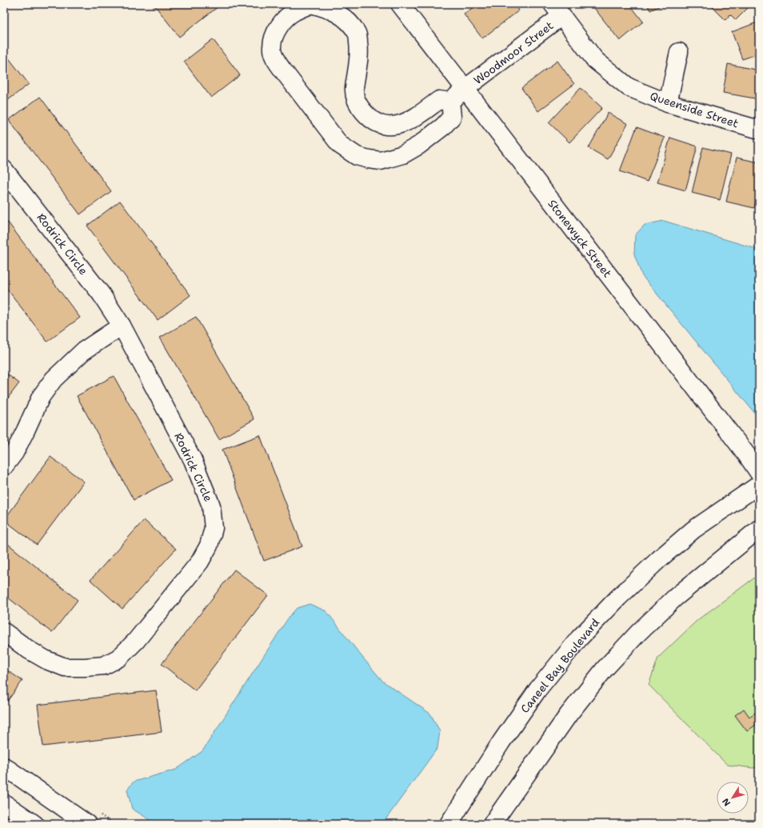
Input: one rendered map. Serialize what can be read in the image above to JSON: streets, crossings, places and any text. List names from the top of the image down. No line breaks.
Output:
{"streets":{"street":["Woodmoor Street","Queenside Street","Stonewyck Street","Rodrick Circle","Caneel Bay Boulevard"]},"crossings":[["Woodmoor Street","Queenside Street"],["Woodmoor Street","Stonewyck Street"]],"north":"bottom left"}
